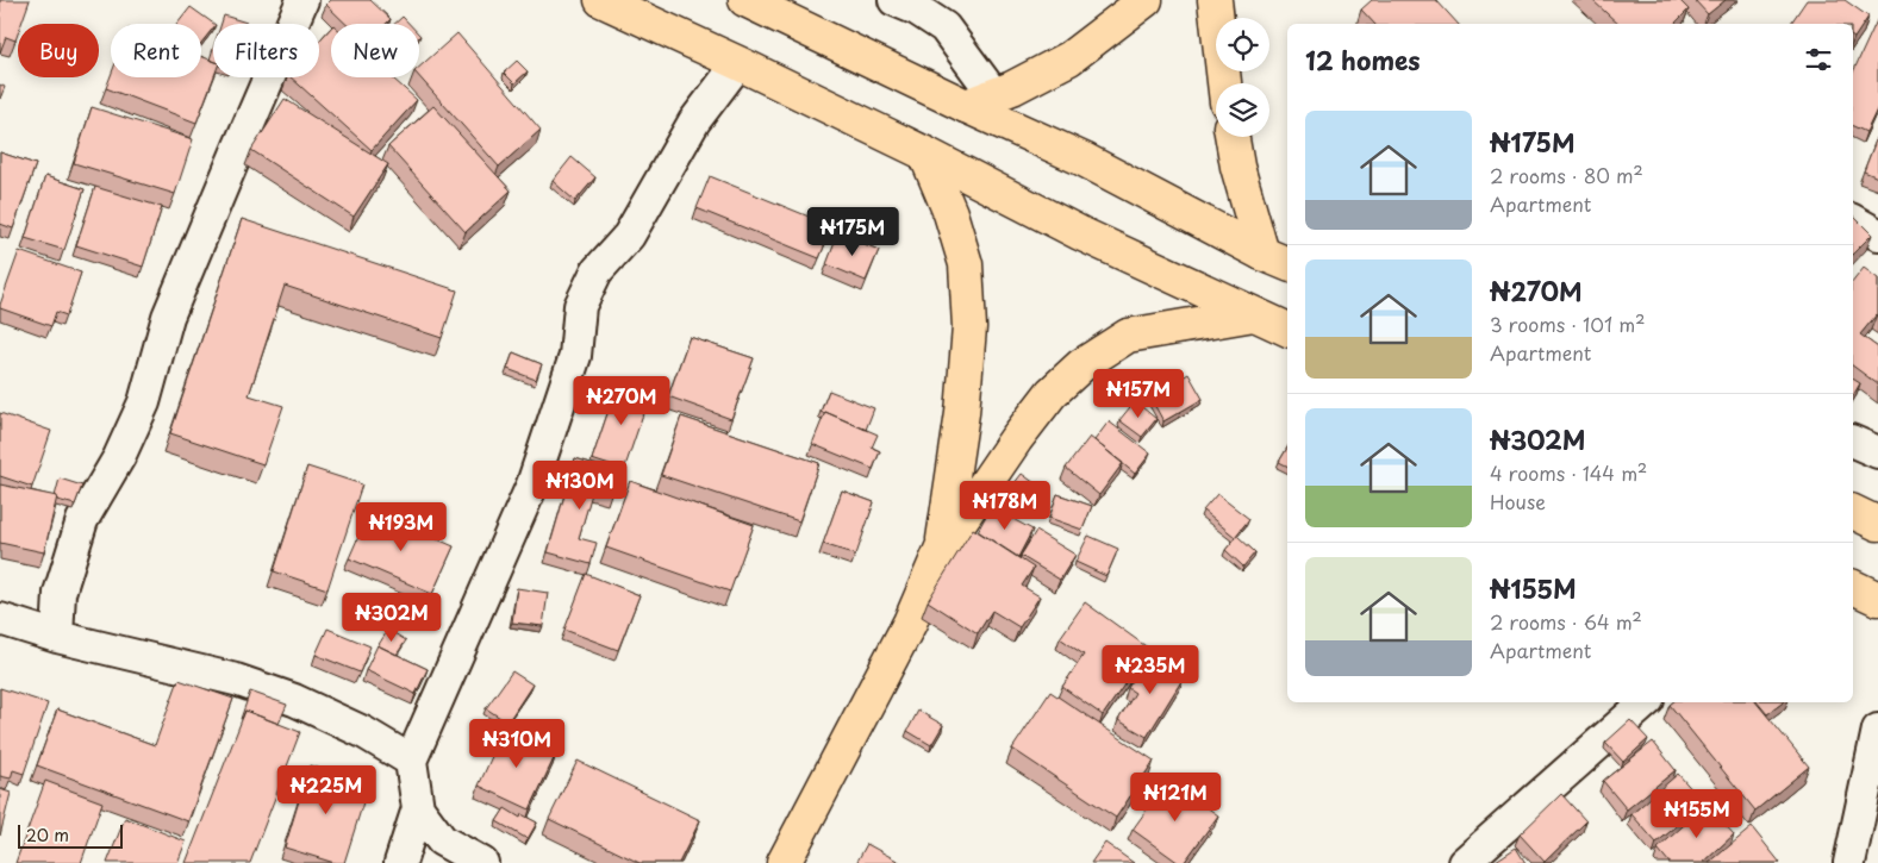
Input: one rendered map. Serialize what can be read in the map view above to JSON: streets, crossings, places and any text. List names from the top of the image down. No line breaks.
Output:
{"scale_bar":"20 m","page":{"chip":["Buy","Rent","Filters","New"],"heading":"12 homes","list":[{"name":"₦175M","note":"2 rooms · 80 m² · Apartment"},{"name":"₦270M","note":"3 rooms · 101 m² · Apartment"},{"name":"₦302M","note":"4 rooms · 144 m² · House"},{"name":"₦155M","note":"2 rooms · 64 m² · Apartment"}],"price":["₦175M","₦157M","₦270M","₦130M","₦178M","₦193M","₦302M","₦235M","₦310M","₦225M","₦121M","₦155M"],"scale":"20 m"}}
